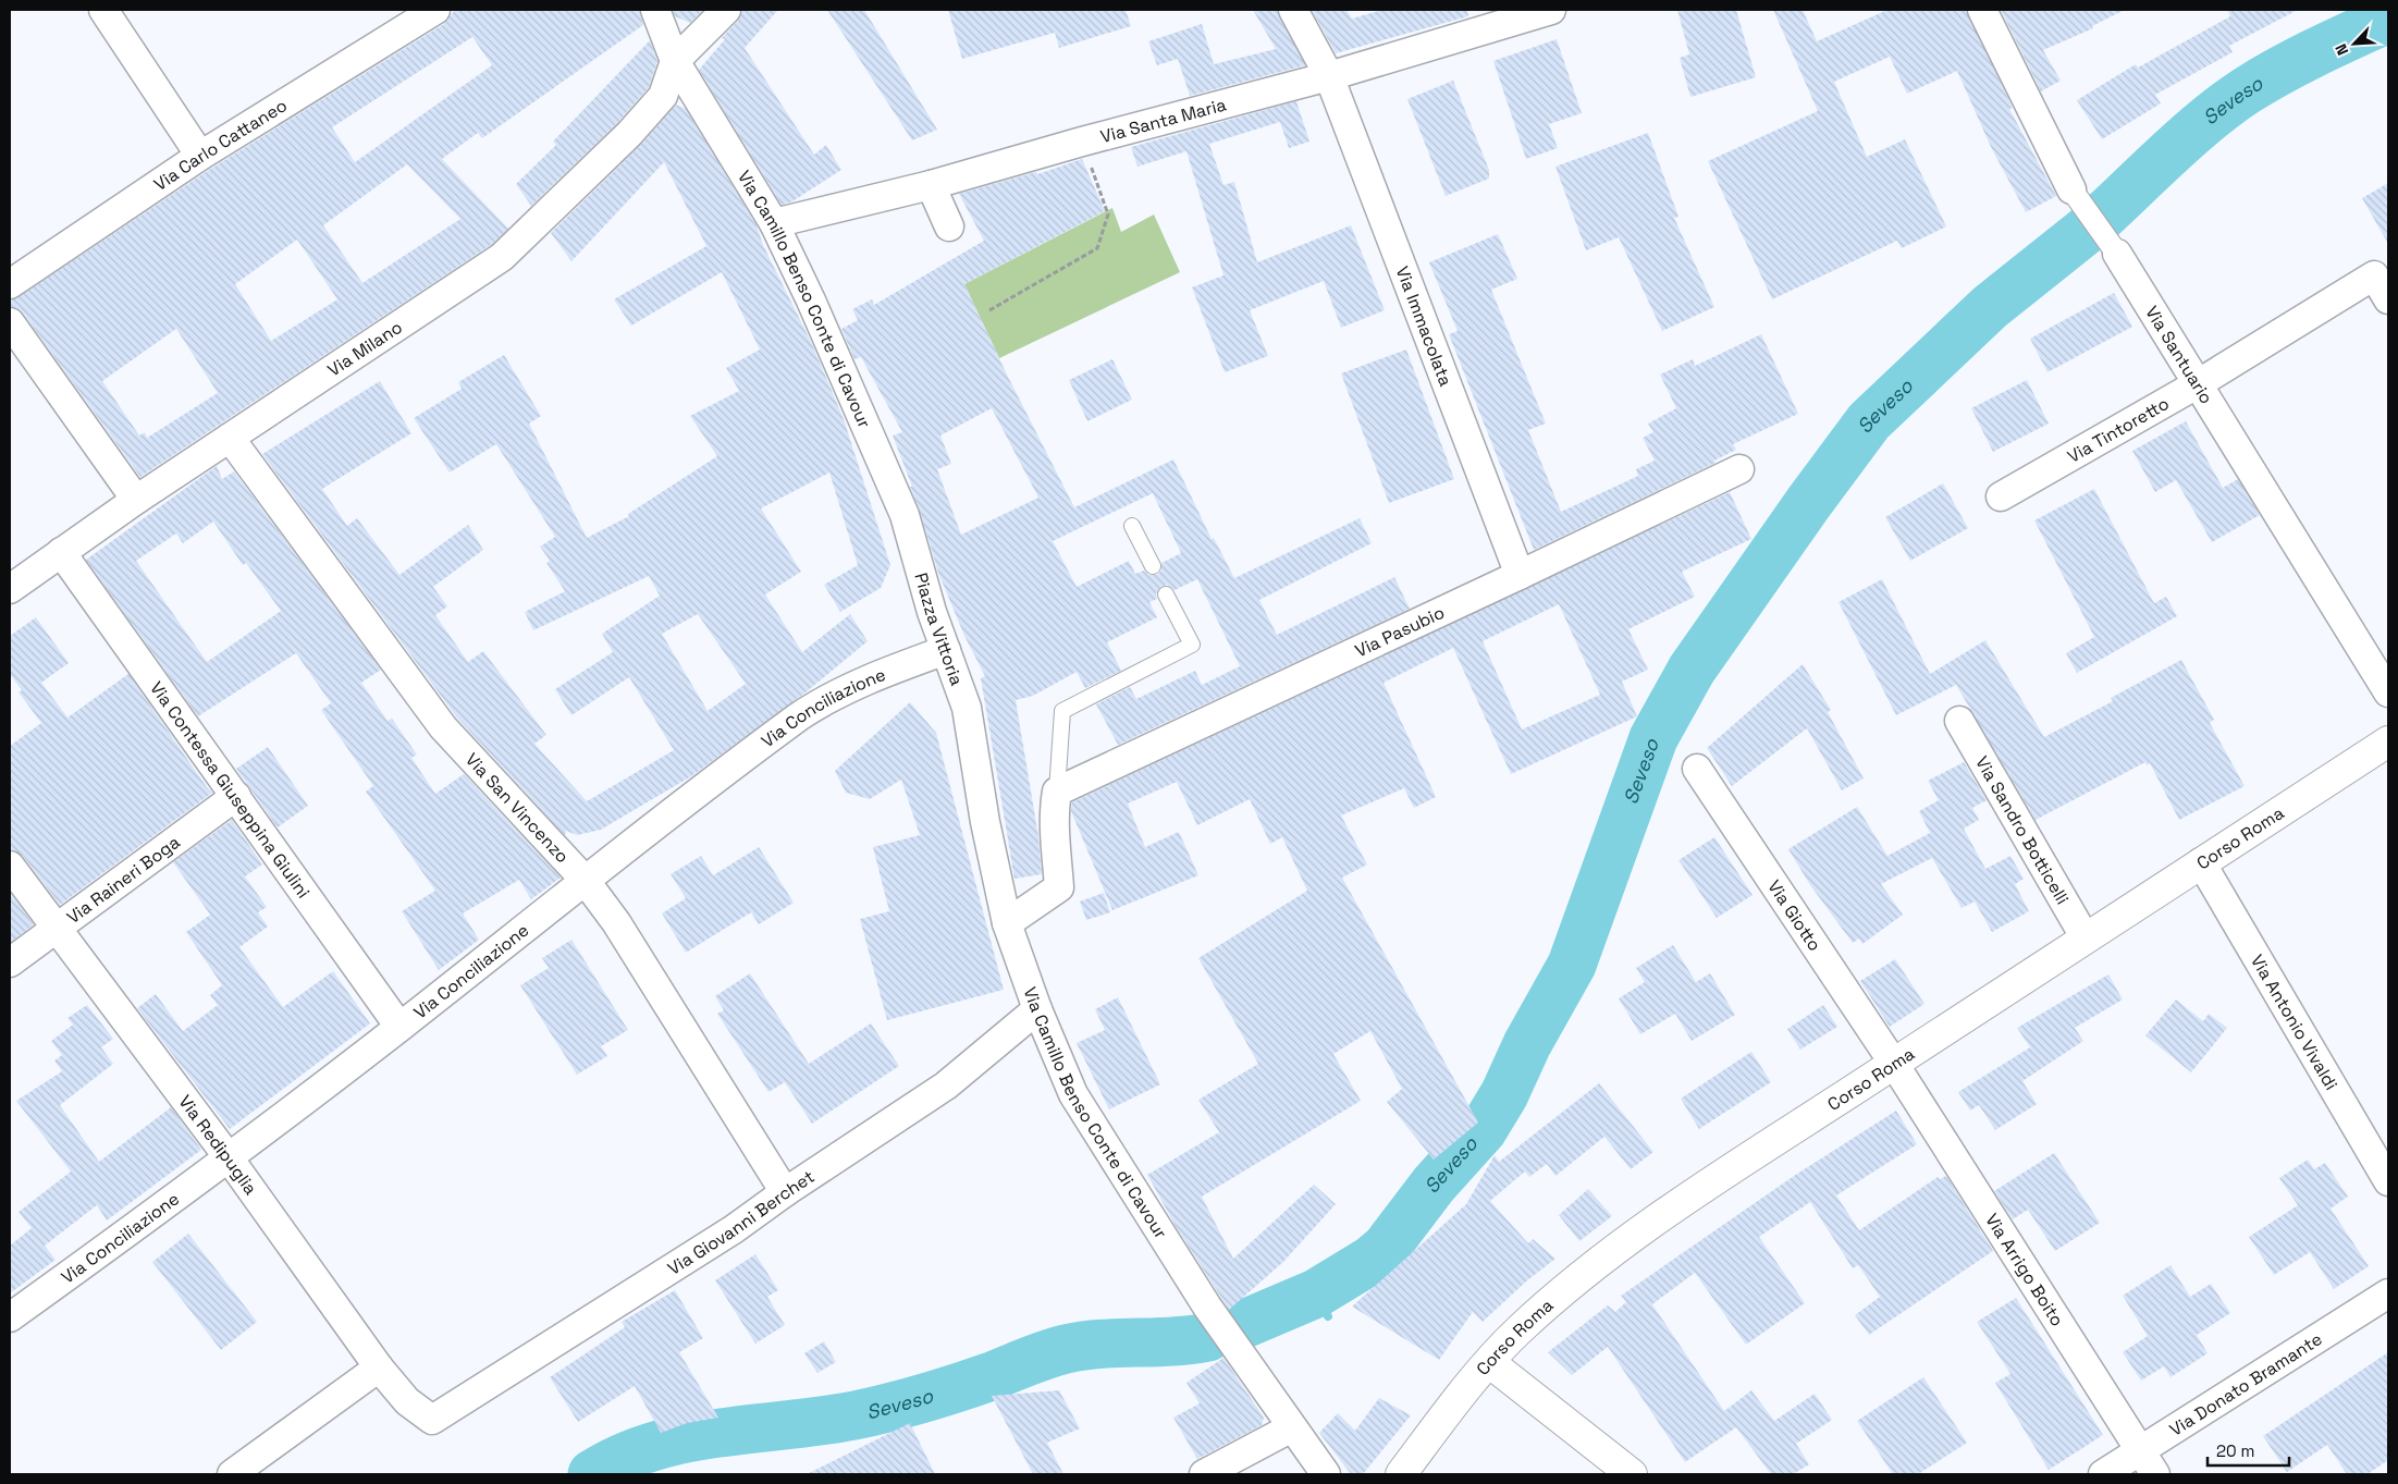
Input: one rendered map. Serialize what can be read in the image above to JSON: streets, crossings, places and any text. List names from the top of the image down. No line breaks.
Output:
{"streets":{"street":["Via Santa Maria","Via Carlo Cattaneo","Via Camillo Benso Conte di Cavour","Via Immacolata","Via Milano","Via Santuario","Via Tintoretto","Piazza Vittoria","Via Pasubio","Via Conciliazione","Via Contessa Giuseppina Giulini","Via San Vincenzo","Via Sandro Botticelli","Corso Roma","Via Raineri Boga","Via Giotto","Via Antonio Vivaldi","Via Redipuglia","Via Giovanni Berchet","Via Arrigo Boito","Via Donato Bramante"]},"crossings":[["Via Santa Maria","Via Camillo Benso Conte di Cavour"],["Via Santa Maria","Via Immacolata"],["Via Camillo Benso Conte di Cavour","Via Milano"],["Via Camillo Benso Conte di Cavour","Piazza Vittoria"],["Via Camillo Benso Conte di Cavour","Via Giovanni Berchet"],["Via Immacolata","Via Pasubio"],["Via Milano","Via Contessa Giuseppina Giulini"],["Via Milano","Via San Vincenzo"],["Via Santuario","Via Tintoretto"],["Piazza Vittoria","Via Conciliazione"],["Via Conciliazione","Via Contessa Giuseppina Giulini"],["Via Conciliazione","Via San Vincenzo"],["Via Conciliazione","Via Redipuglia"],["Via Contessa Giuseppina Giulini","Via Raineri Boga"],["Via San Vincenzo","Via Giovanni Berchet"],["Via Sandro Botticelli","Corso Roma"],["Corso Roma","Via Giotto"],["Corso Roma","Via Antonio Vivaldi"],["Corso Roma","Via Arrigo Boito"],["Via Raineri Boga","Via Redipuglia"],["Via Giotto","Via Arrigo Boito"],["Via Redipuglia","Via Giovanni Berchet"],["Via Arrigo Boito","Via Donato Bramante"]],"water":["Seveso"],"scale_bar":"20 m","north":"bottom left"}
